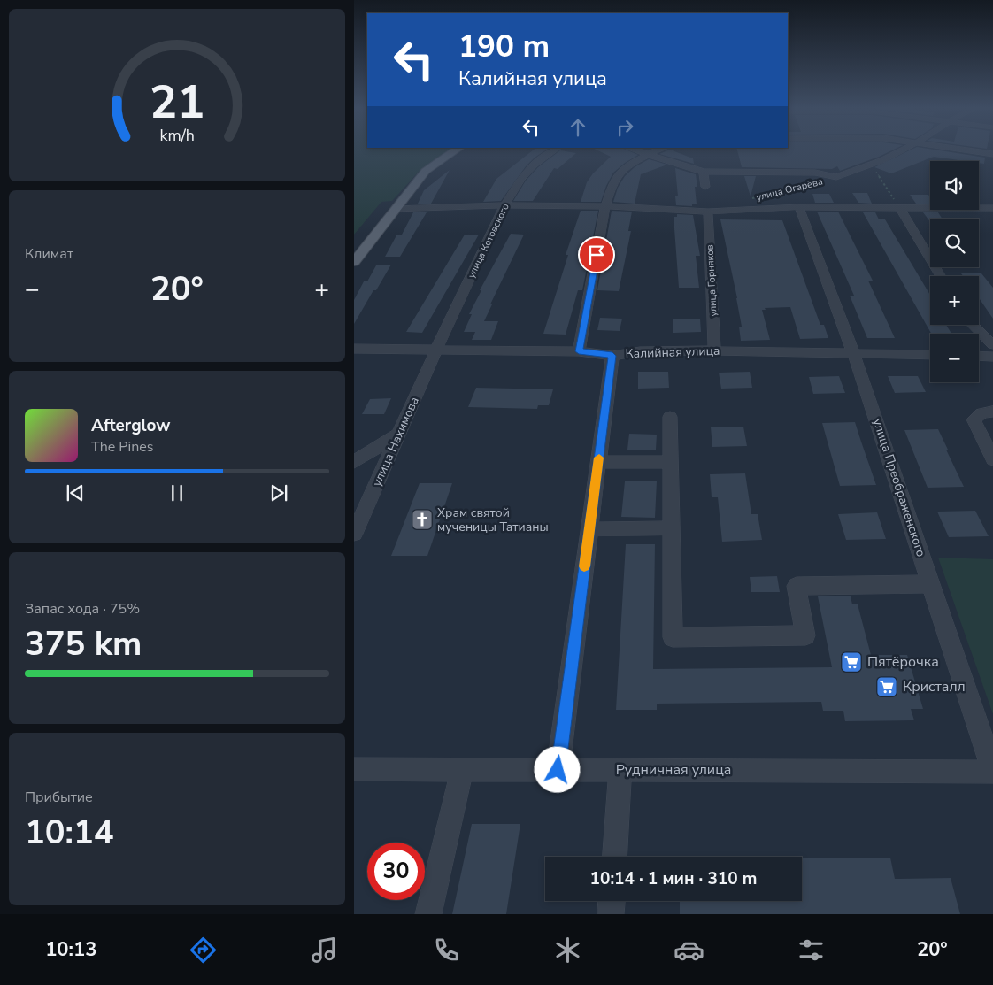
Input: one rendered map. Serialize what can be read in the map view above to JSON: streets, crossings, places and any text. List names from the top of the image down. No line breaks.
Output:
{"streets":{"street":["улица Огарёва","улица Котовского","улица Горняков","Калийная улица","улица Нахимова","улица Преображенского","Рудничная улица"]},"crossings":[["улица Котовского","Калийная улица"],["улица Котовского","улица Нахимова"],["улица Горняков","Калийная улица"],["Калийная улица","улица Нахимова"],["Калийная улица","улица Преображенского"],["улица Преображенского","Рудничная улица"]],"places":{"church":["Храм святой мученицы Татианы"],"supermarket":["Пятёрочка","Кристалл"]},"page":{"turn":["190 m","Калийная улица"],"map_buttons":["+","−"],"tile":["Климат",["Запас хода · 75%","375 km"],["Прибытие","10:14"]],"heat":["−","20°","+"],"song":["Afterglow","The Pines"],"limit":"30","trip":"10:14 · 1 мин · 310 m","tabs":["10:13","20°"],"gauge":["21","km/h"]}}
